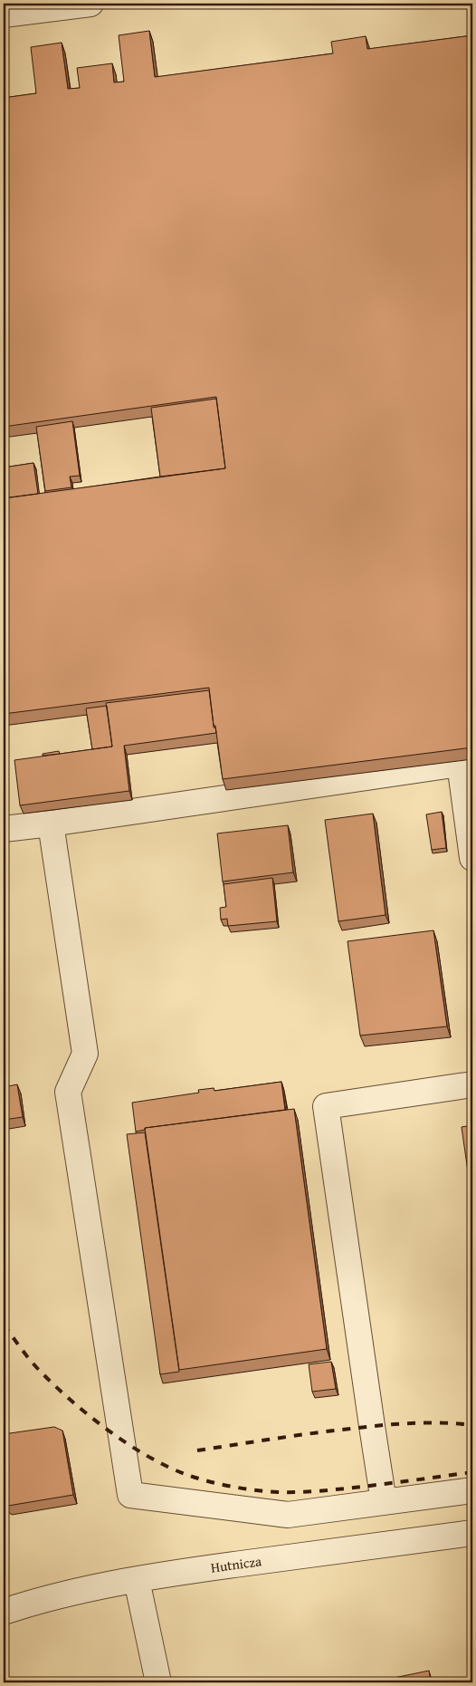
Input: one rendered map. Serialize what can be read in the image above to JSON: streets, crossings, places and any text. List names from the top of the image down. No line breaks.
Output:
{"streets":{"street":["Hutnicza"]}}
